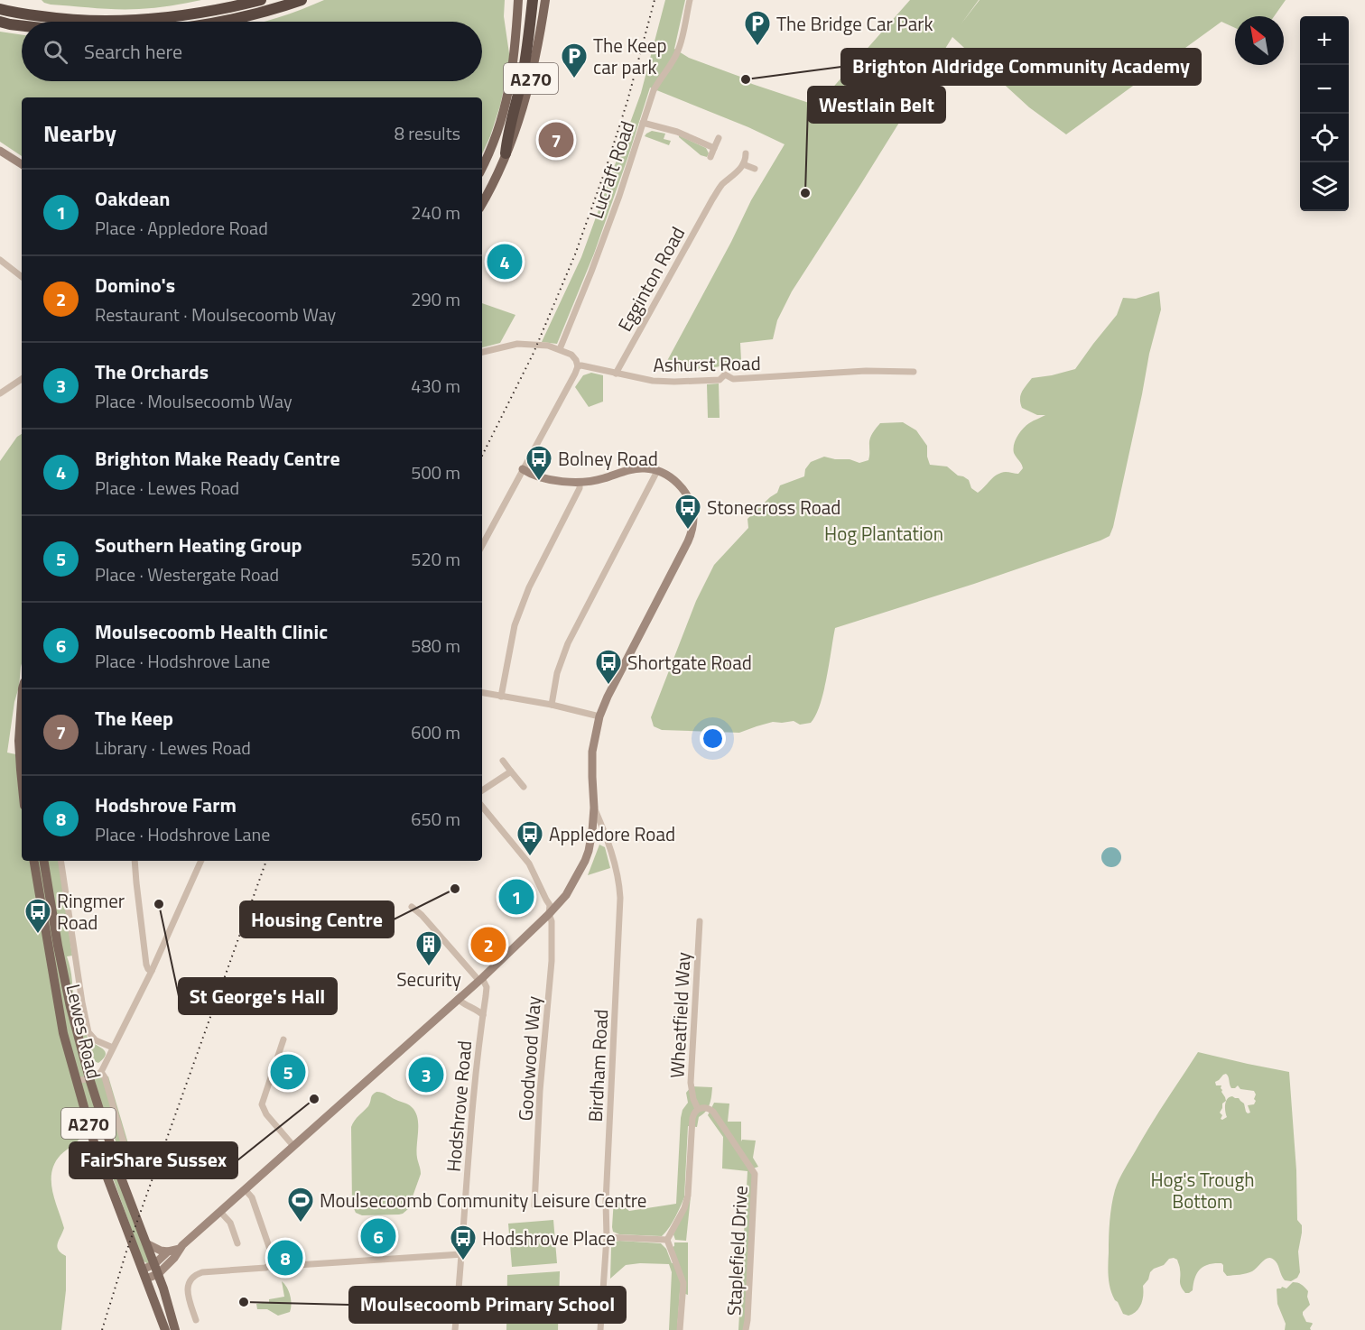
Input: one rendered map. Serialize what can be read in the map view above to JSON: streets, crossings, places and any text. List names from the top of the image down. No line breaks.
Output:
{"streets":{"main road":["A270","Lewes Road"],"street":["Lucraft Road","Egginton Road","Ashurst Road","Wheatfield Way","Goodwood Way","Birdham Road","Hodshrove Road","Staplefield Drive"]},"crossings":[["Egginton Road","Ashurst Road"],["Wheatfield Way","Staplefield Drive"]],"parks":["Hog Plantation","Hog's Trough Bottom"],"places":{"parking":["The Bridge Car Park","The Keep car park"],"other":["Brighton Aldridge Community Academy","Westlain Belt","Housing Centre","St George's Hall","FairShare Sussex","Moulsecoomb Primary School"],"bus stop":["Bolney Road","Stonecross Road","Shortgate Road","Appledore Road","Ringmer Road","Hodshrove Place"],"building":["Security"],"sports":["Moulsecoomb Community Leisure Centre"]},"north":"top left","page":{"map_buttons":["+","−"],"search":"Search here","heading":["Nearby","8 results"],"pins":["7","4","1","2","5","3","6","8"],"list":[{"mark":"1","name":"Oakdean","note":"Place · Appledore Road","value":"240 m"},{"mark":"2","name":"Domino's","note":"Restaurant · Moulsecoomb Way","value":"290 m"},{"mark":"3","name":"The Orchards","note":"Place · Moulsecoomb Way","value":"430 m"},{"mark":"4","name":"Brighton Make Ready Centre","note":"Place · Lewes Road","value":"500 m"},{"mark":"5","name":"Southern Heating Group","note":"Place · Westergate Road","value":"520 m"},{"mark":"6","name":"Moulsecoomb Health Clinic","note":"Place · Hodshrove Lane","value":"580 m"},{"mark":"7","name":"The Keep","note":"Library · Lewes Road","value":"600 m"},{"mark":"8","name":"Hodshrove Farm","note":"Place · Hodshrove Lane","value":"650 m"}]}}
